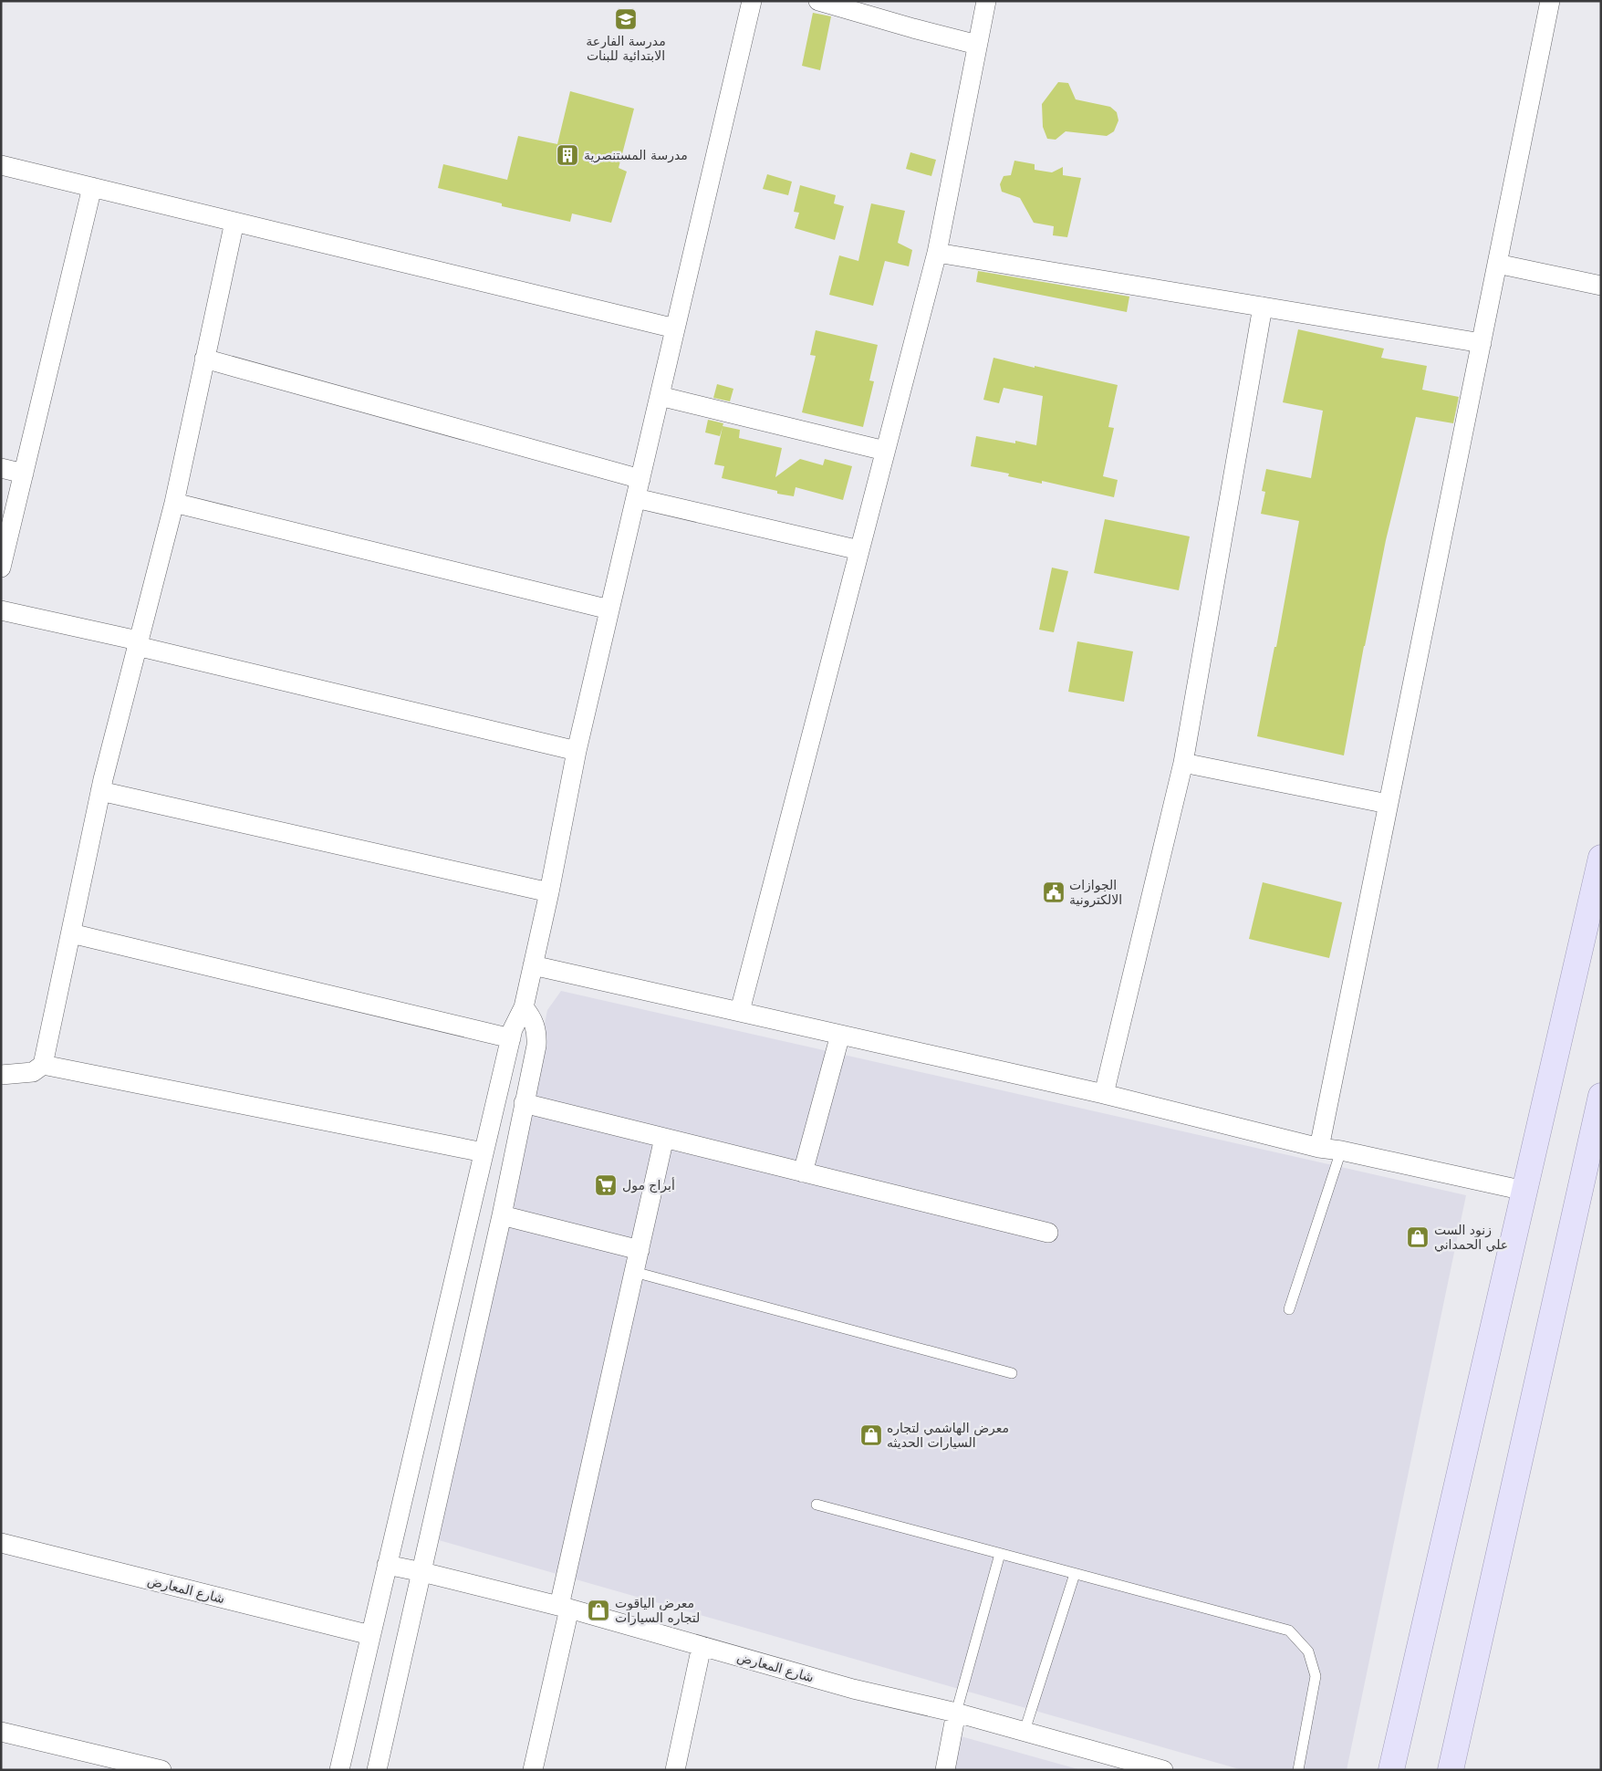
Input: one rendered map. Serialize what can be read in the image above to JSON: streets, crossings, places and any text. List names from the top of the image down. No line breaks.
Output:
{"streets":{"street":["شارع المعارض"]},"places":{"school or university":["مدرسة الفارعة الابتدائية للبنات"],"building":["مدرسة المستنصرية"],"public building":["الجوازات الالكترونية"],"supermarket":["أبراج مول"],"shop":["زنود الست علي الحمداني","معرض الهاشمي لتجاره السيارات الحديثه","معرض الياقوت لتجاره السيارات"]}}
